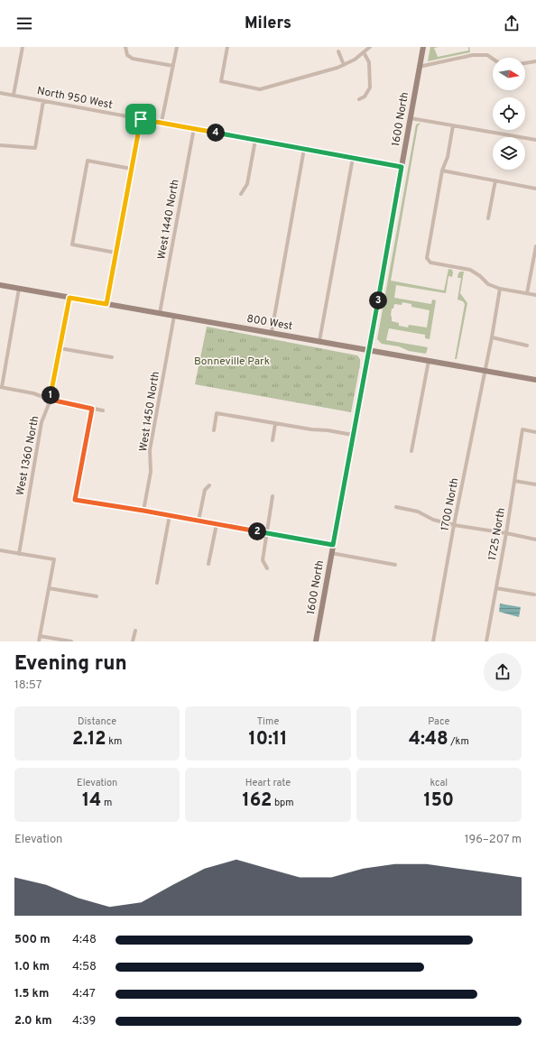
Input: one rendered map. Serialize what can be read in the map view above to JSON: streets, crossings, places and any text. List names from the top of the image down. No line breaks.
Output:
{"streets":{"main road":["1600 North","800 West"],"street":["North 950 West","West 1440 North","West 1450 North","West 1360 North","1700 North","1725 North"]},"crossings":[["North 950 West","1600 North"],["North 950 West","West 1440 North"],["1600 North","800 West"],["West 1440 North","800 West"],["800 West","West 1450 North"],["800 West","West 1360 North"],["800 West","1700 North"]],"parks":["Bonneville Park"],"north":"right","page":{"header":"Milers","pins":["4","3","1","2"],"heading":["Evening run","18:57"],"stats":[["Distance","2.12 km"],["Time","10:11"],["Pace","4:48 /km"],["Elevation","14 m"],["Heart rate","162 bpm"],["kcal","150"]],"chart":["Elevation","196–207 m"],"list":[{"name":"500 m","note":"4:48"},{"name":"1.0 km","note":"4:58"},{"name":"1.5 km","note":"4:47"},{"name":"2.0 km","note":"4:39"}]}}
